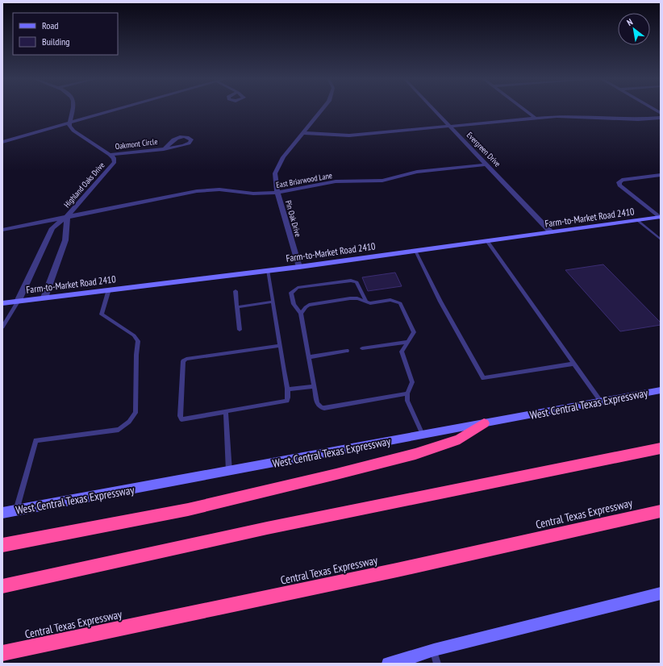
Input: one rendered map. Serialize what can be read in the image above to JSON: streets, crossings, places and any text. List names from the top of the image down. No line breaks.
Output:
{"streets":{"highway":["Central Texas Expressway"],"main road":["Farm-to-Market Road 2410","West Central Texas Expressway"],"street":["Oakmont Circle","Evergreen Drive","East Briarwood Lane","Highland Oaks Drive","Pin Oak Drive"]},"crossings":[["Oakmont Circle","Highland Oaks Drive"],["Evergreen Drive","East Briarwood Lane"],["Evergreen Drive","Farm-to-Market Road 2410"],["East Briarwood Lane","Highland Oaks Drive"],["East Briarwood Lane","Pin Oak Drive"],["Highland Oaks Drive","Farm-to-Market Road 2410"],["Farm-to-Market Road 2410","Pin Oak Drive"]],"legend":["Road","Building"],"north":"top left"}
